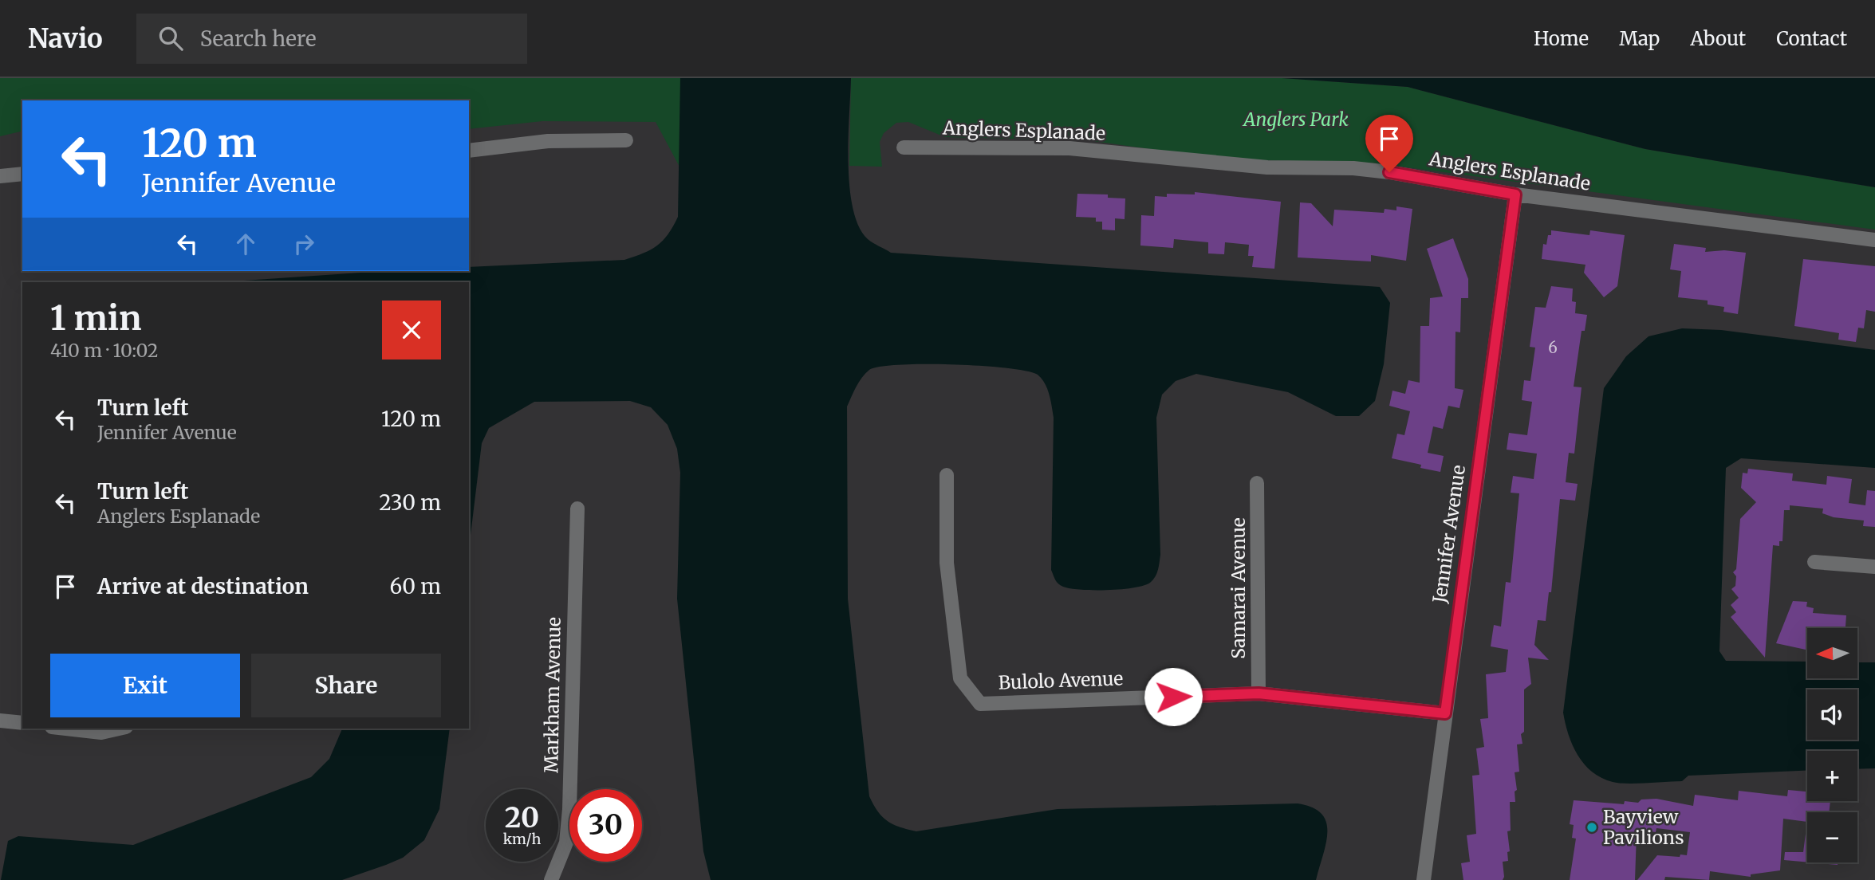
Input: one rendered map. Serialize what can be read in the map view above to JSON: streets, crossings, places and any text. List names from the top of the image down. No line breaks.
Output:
{"streets":{"street":["Anglers Esplanade","Jennifer Avenue","Samarai Avenue","Bulolo Avenue","Markham Avenue"]},"crossings":[["Anglers Esplanade","Jennifer Avenue"],["Jennifer Avenue","Bulolo Avenue"],["Samarai Avenue","Bulolo Avenue"]],"parks":["Anglers Park"],"places":["Bayview Pavilions"],"house_numbers":["6"],"north":"left","page":{"header":"Navio","search":"Search here","nav":["Home","Map","About","Contact"],"turn":["120 m","Jennifer Avenue"],"heading":["1 min","410 m · 10:02"],"list":[{"name":"Turn left","note":"Jennifer Avenue","value":"120 m"},{"name":"Turn left","note":"Anglers Esplanade","value":"230 m"},{"name":"Arrive at destination","value":"60 m"}],"map_buttons":["+","−"],"buttons":["Exit","Share"],"speed":"20 km/h","limit":"30"}}
